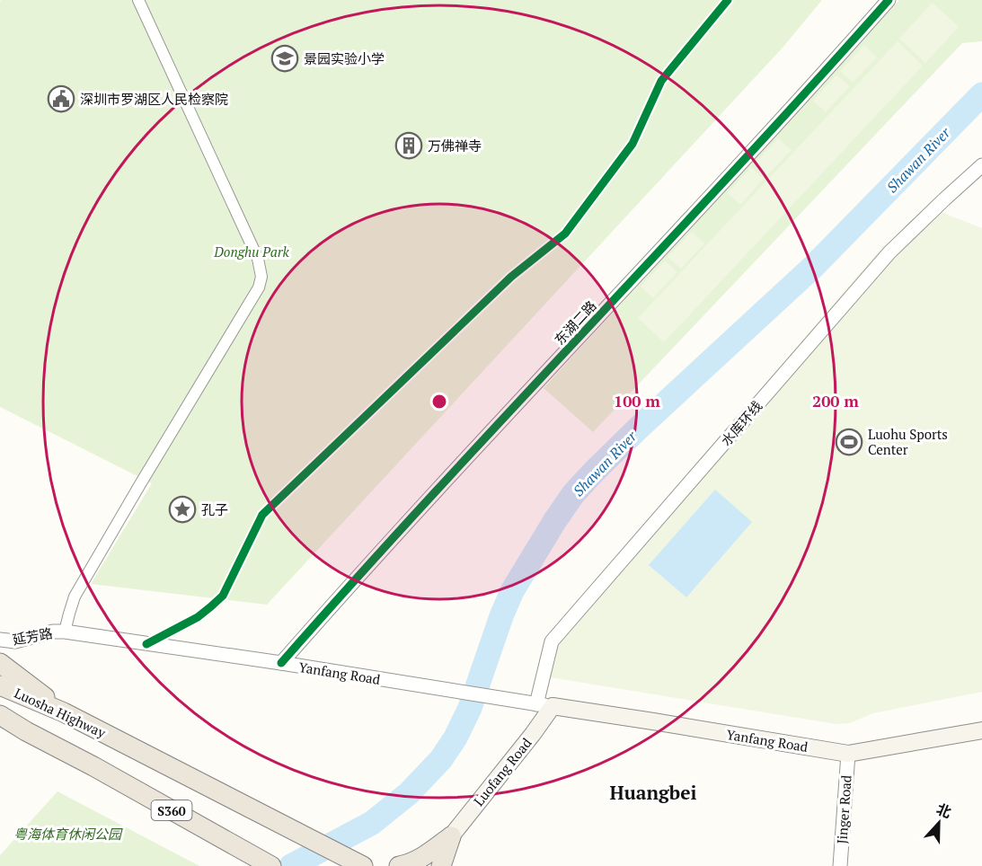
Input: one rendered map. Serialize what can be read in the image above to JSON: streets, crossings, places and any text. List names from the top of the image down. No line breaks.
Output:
{"streets":{"highway":["Luosha Highway","S360"],"main road":["Yanfang Road","Luofang Road"],"street":["东湖二路","水库环线","延芳路","Jinger Road"]},"crossings":[["东湖二路","Yanfang Road"],["水库环线","Yanfang Road"],["水库环线","Luofang Road"],["延芳路","Yanfang Road"],["Yanfang Road","Luofang Road"],["Yanfang Road","Jinger Road"],["Luosha Highway","S360"]],"districts":["Huangbei"],"water":["Shawan River"],"parks":["Donghu Park","粤海体育休闲公园"],"places":{"school or university":["景园实验小学"],"public building":["深圳市罗湖区人民检察院"],"building":["万佛禅寺"],"sports":["Luohu Sports Center"],"place":["孔子"]},"north":"top","rings":["100 m","200 m"]}
